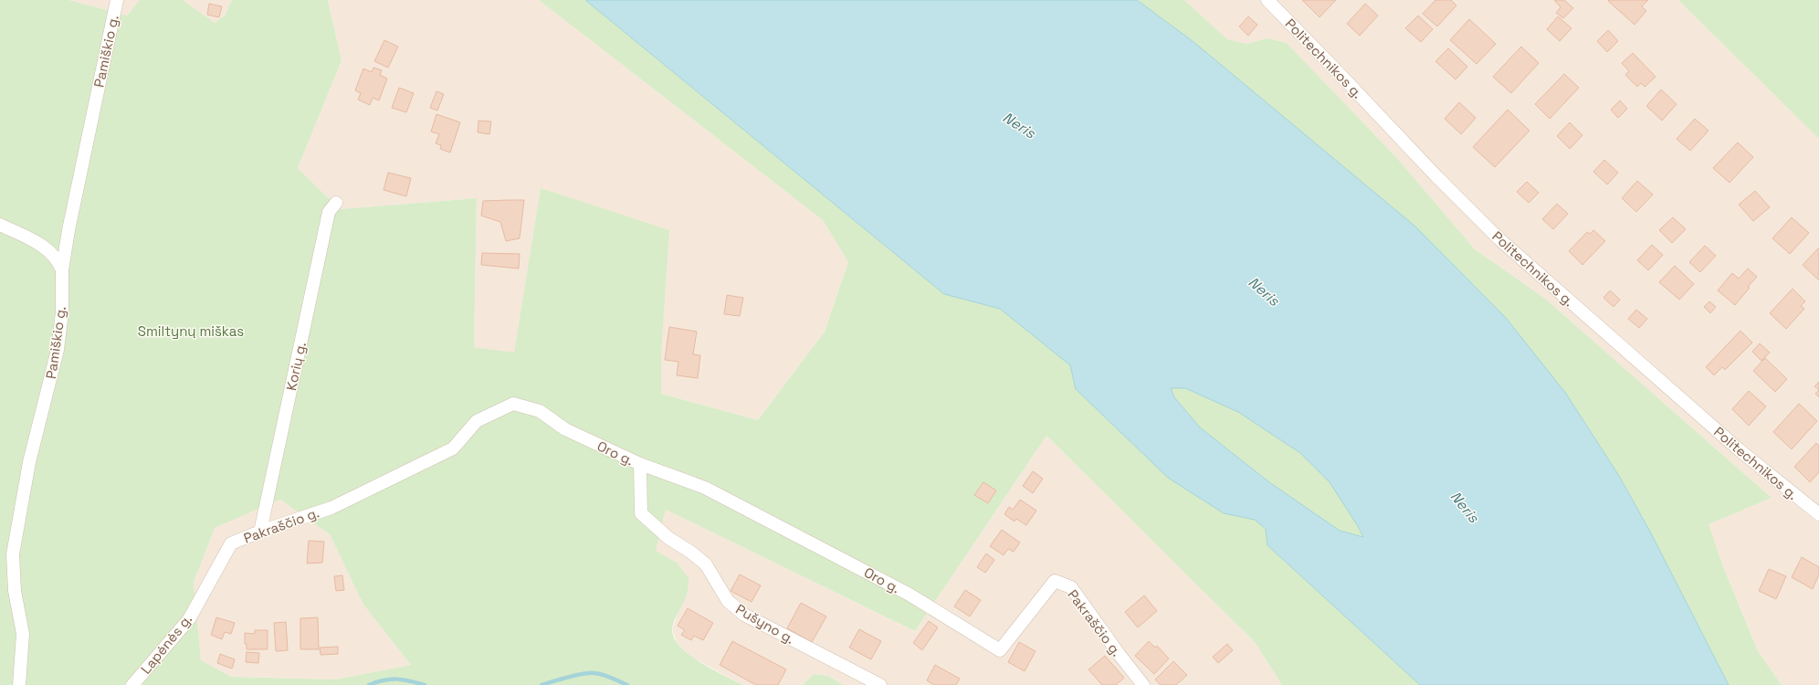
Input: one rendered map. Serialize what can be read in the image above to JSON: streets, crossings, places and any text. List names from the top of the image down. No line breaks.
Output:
{"streets":{"street":["Pamiškio g.","Politechnikos g.","Korių g.","Oro g.","Pakraščio g.","Pušyno g.","Lapėnės g."]},"crossings":[["Korių g.","Pakraščio g."],["Oro g.","Pakraščio g."],["Oro g.","Pušyno g."],["Pakraščio g.","Lapėnės g."]],"water":["Neris"],"parks":["Smiltynų miškas"]}
